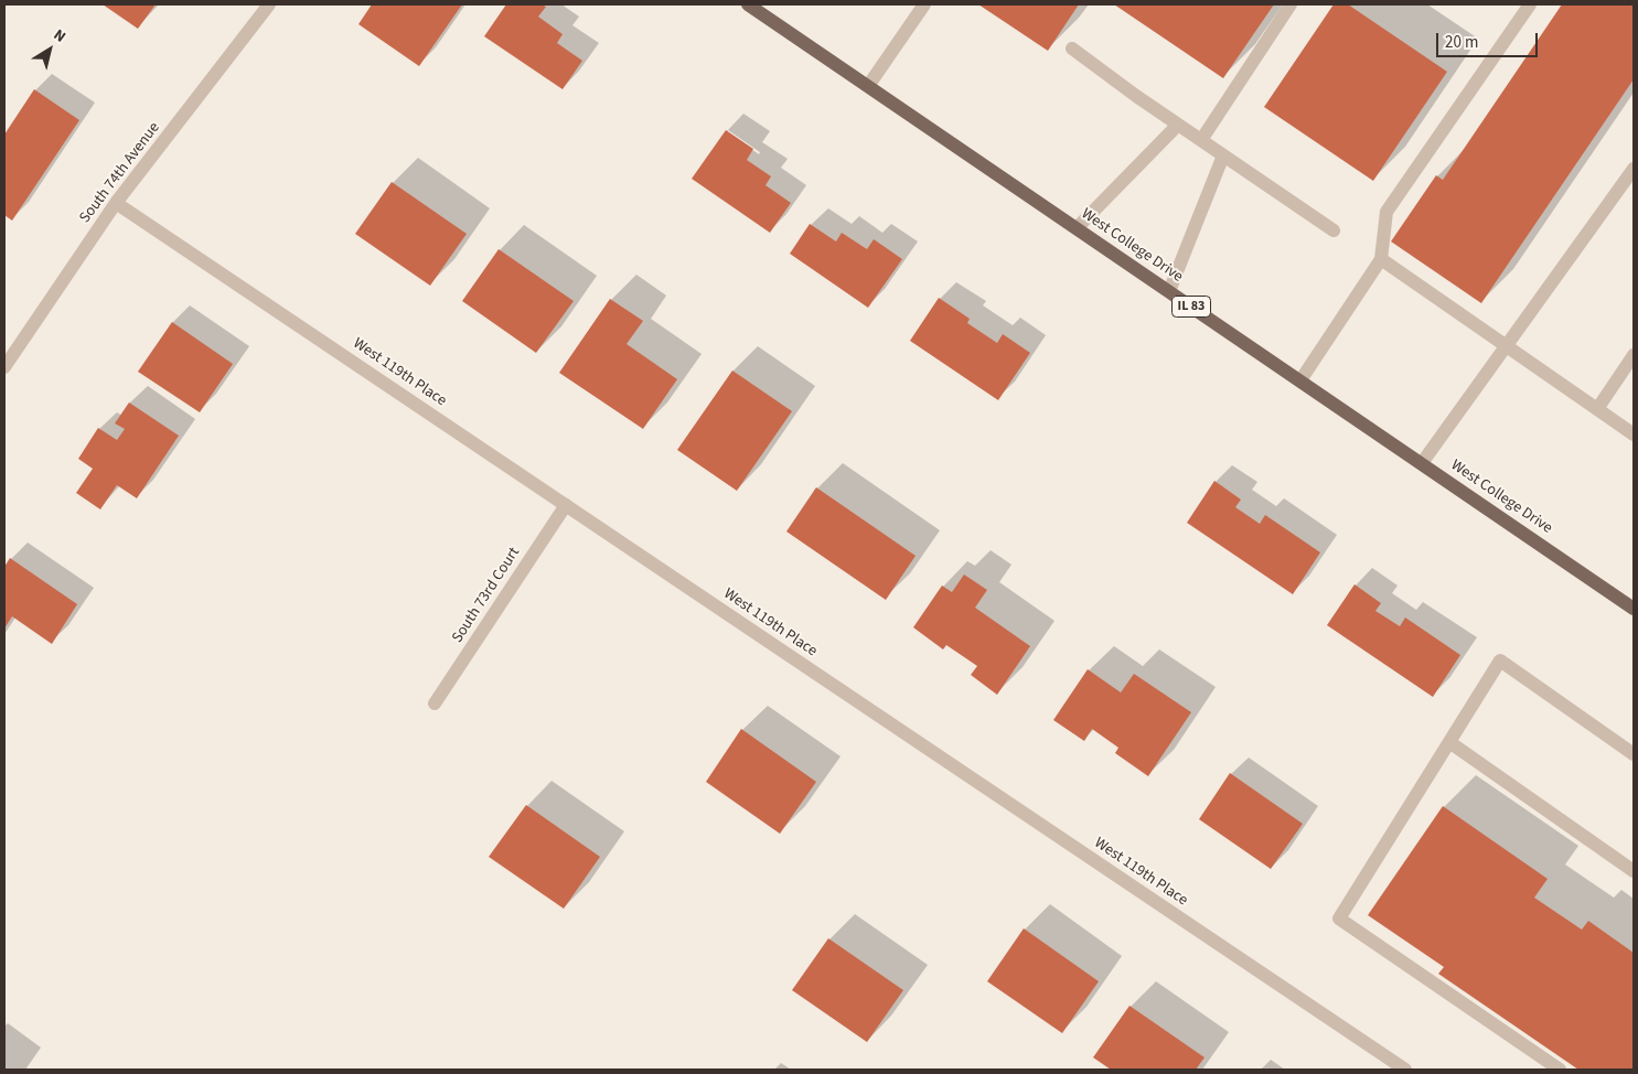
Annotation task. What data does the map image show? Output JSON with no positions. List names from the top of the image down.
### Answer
{
  "streets": {
    "main road": ["West College Drive", "IL 83"],
    "street": ["South 74th Avenue", "West 119th Place", "South 73rd Court"]
  },
  "crossings": [
    ["South 74th Avenue", "West 119th Place"],
    ["West 119th Place", "South 73rd Court"]
  ],
  "scale_bar": "20 m",
  "north": "top right"
}
